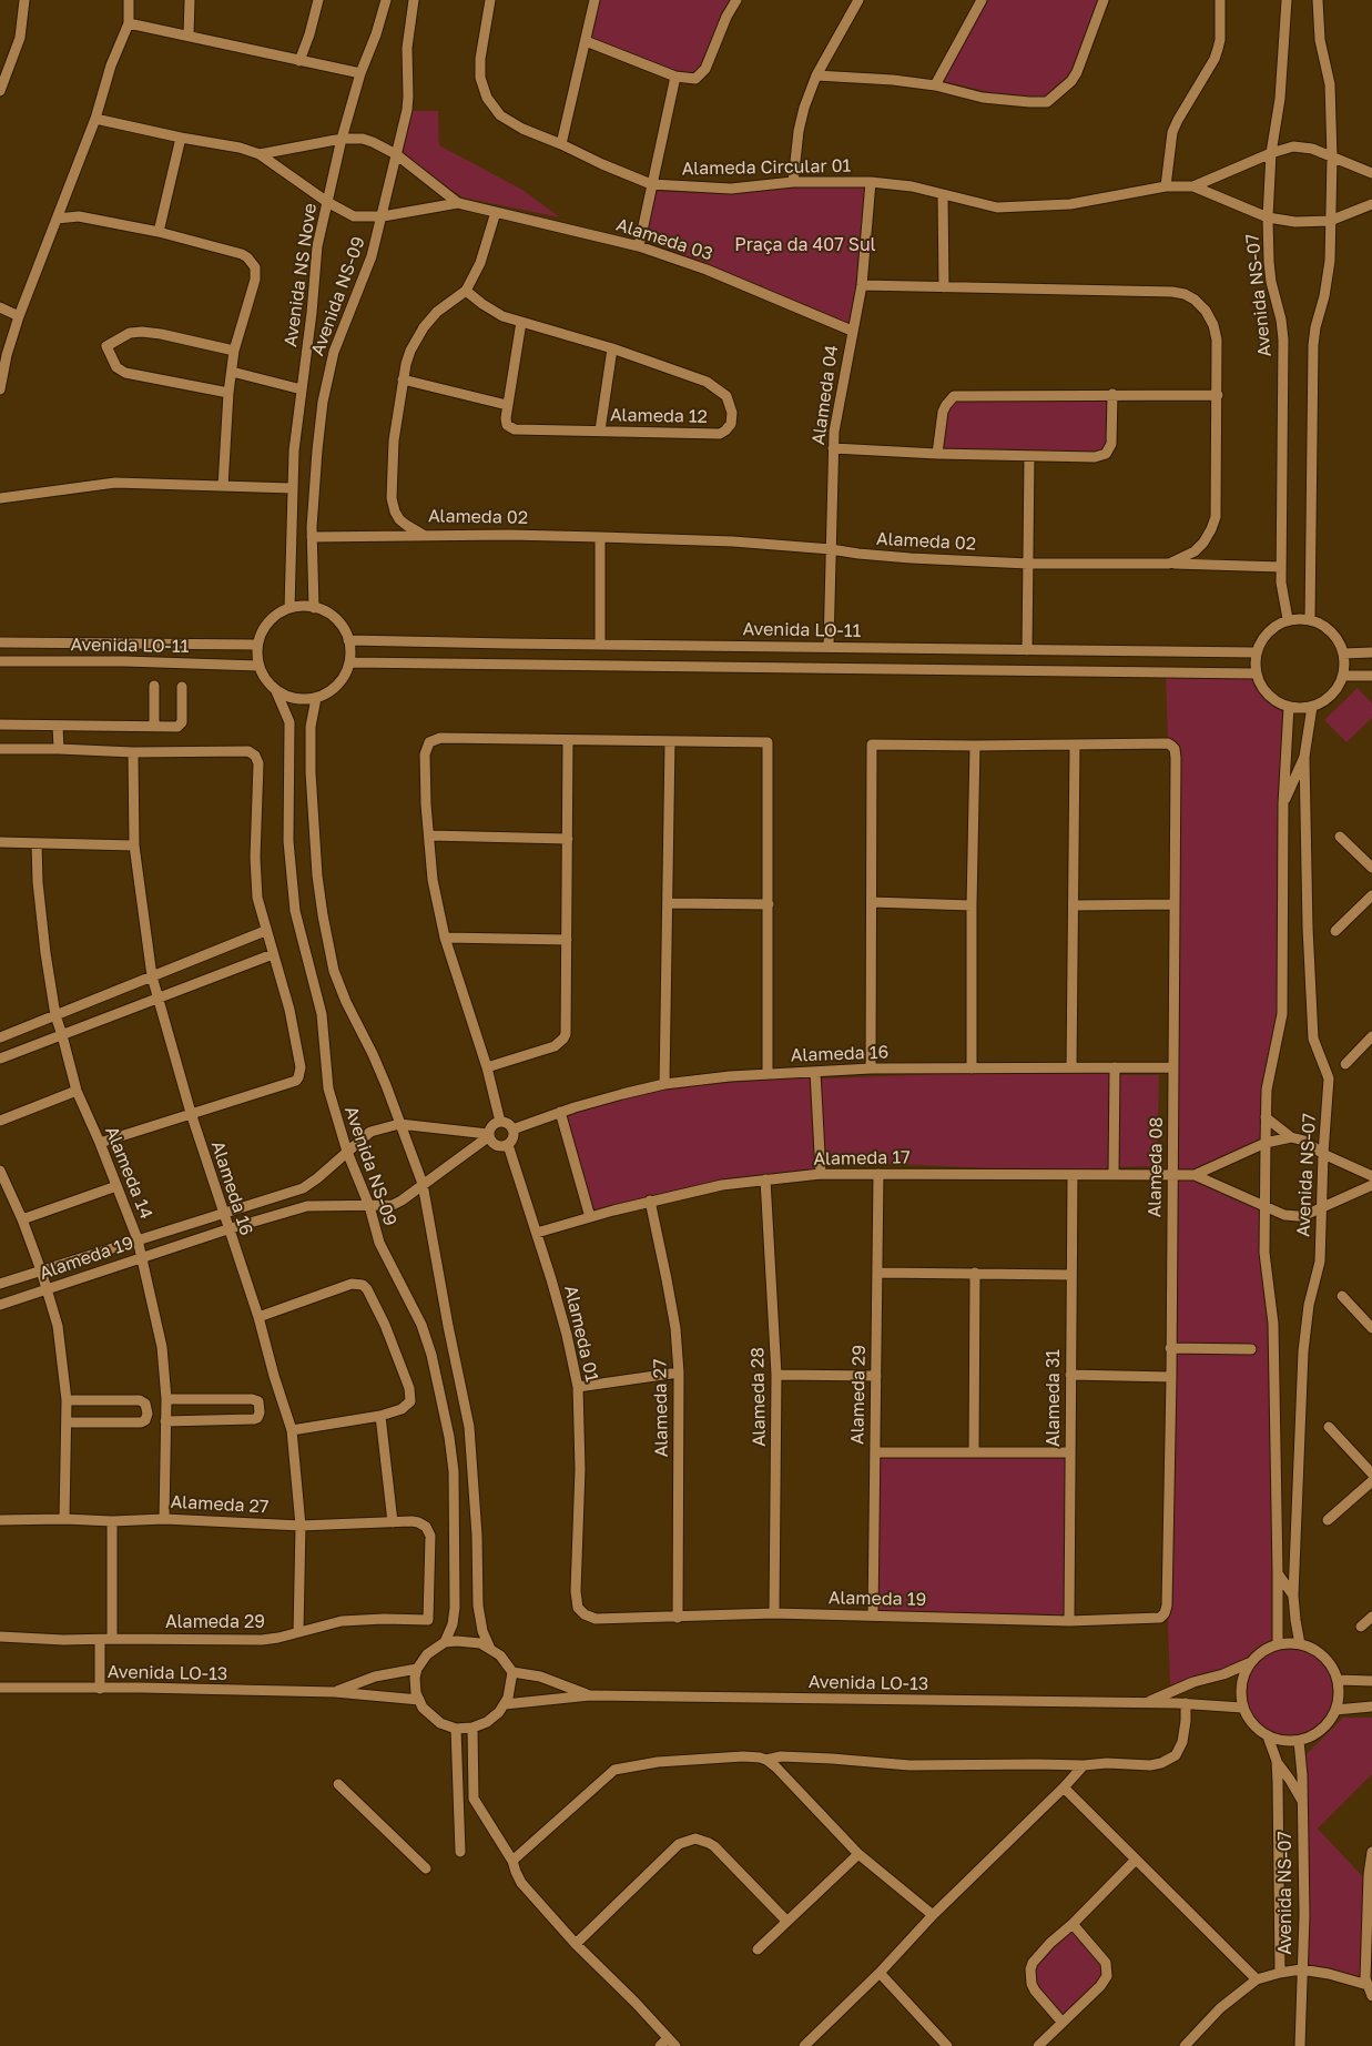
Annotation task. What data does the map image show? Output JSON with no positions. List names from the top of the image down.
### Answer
{
  "streets": {
    "street": [
      "Alameda Circular 01",
      "Alameda 03",
      "Avenida NS Nove",
      "Avenida NS-07",
      "Avenida NS-09",
      "Alameda 04",
      "Alameda 12",
      "Alameda 02",
      "Avenida LO-11",
      "Alameda 16",
      "Alameda 17",
      "Alameda 08",
      "Alameda 14",
      "Alameda 19",
      "Alameda 01",
      "Alameda 29",
      "Alameda 28",
      "Alameda 31",
      "Alameda 27",
      "Avenida LO-13"
    ]
  },
  "crossings": [
    ["Alameda Circular 01", "Avenida NS-07"],
    ["Alameda Circular 01", "Alameda 04"],
    ["Alameda 03", "Alameda 04"],
    ["Alameda 03", "Alameda 02"],
    ["Avenida NS Nove", "Avenida NS-09"],
    ["Avenida NS Nove", "Avenida LO-11"],
    ["Avenida NS-07", "Avenida LO-11"],
    ["Avenida NS-07", "Avenida LO-13"],
    ["Avenida NS-09", "Avenida LO-11"],
    ["Avenida NS-09", "Alameda 19"],
    ["Avenida NS-09", "Avenida LO-13"],
    ["Alameda 04", "Alameda 02"],
    ["Alameda 04", "Avenida LO-11"],
    ["Alameda 12", "Alameda 02"],
    ["Alameda 16", "Alameda 08"],
    ["Alameda 16", "Alameda 19"],
    ["Alameda 16", "Alameda 01"],
    ["Alameda 16", "Alameda 29"],
    ["Alameda 16", "Alameda 27"],
    ["Alameda 17", "Alameda 08"],
    ["Alameda 17", "Alameda 01"],
    ["Alameda 17", "Alameda 29"],
    ["Alameda 17", "Alameda 28"],
    ["Alameda 17", "Alameda 31"],
    ["Alameda 17", "Alameda 27"],
    ["Alameda 08", "Alameda 19"],
    ["Alameda 14", "Alameda 19"],
    ["Alameda 14", "Alameda 27"],
    ["Alameda 19", "Alameda 01"],
    ["Alameda 19", "Alameda 29"],
    ["Alameda 19", "Alameda 28"],
    ["Alameda 19", "Alameda 31"],
    ["Alameda 19", "Alameda 27"],
    ["Alameda 29", "Alameda 27"]
  ],
  "parks": ["Praça da 407 Sul"]
}
